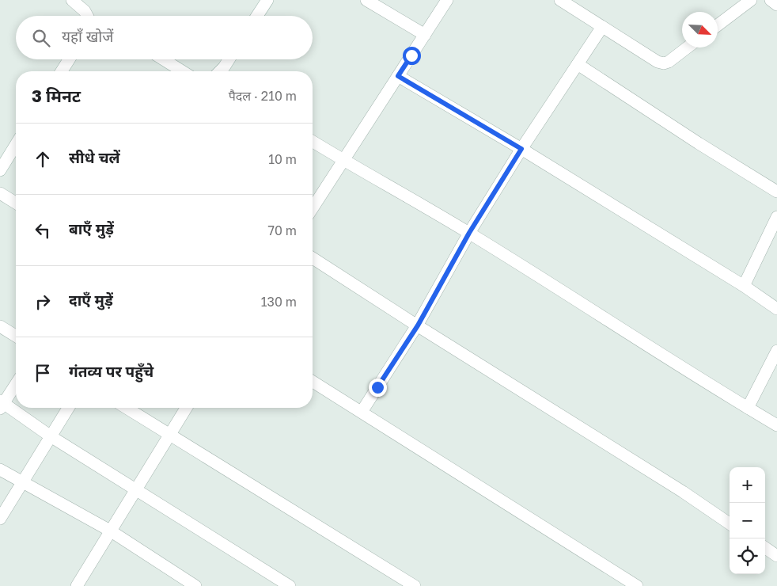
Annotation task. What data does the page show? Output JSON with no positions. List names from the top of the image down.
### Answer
{
  "north": "bottom right",
  "page": {
    "search": "यहाँ खोजें",
    "heading": ["3 मिनट", "पैदल · 210 m"],
    "list": [
      ["सीधे चलें", "10 m"],
      ["बाएँ मुड़ें", "70 m"],
      ["दाएँ मुड़ें", "130 m"],
      "गंतव्य पर पहुँचे"
    ],
    "map_buttons": ["+", "−"]
  }
}
